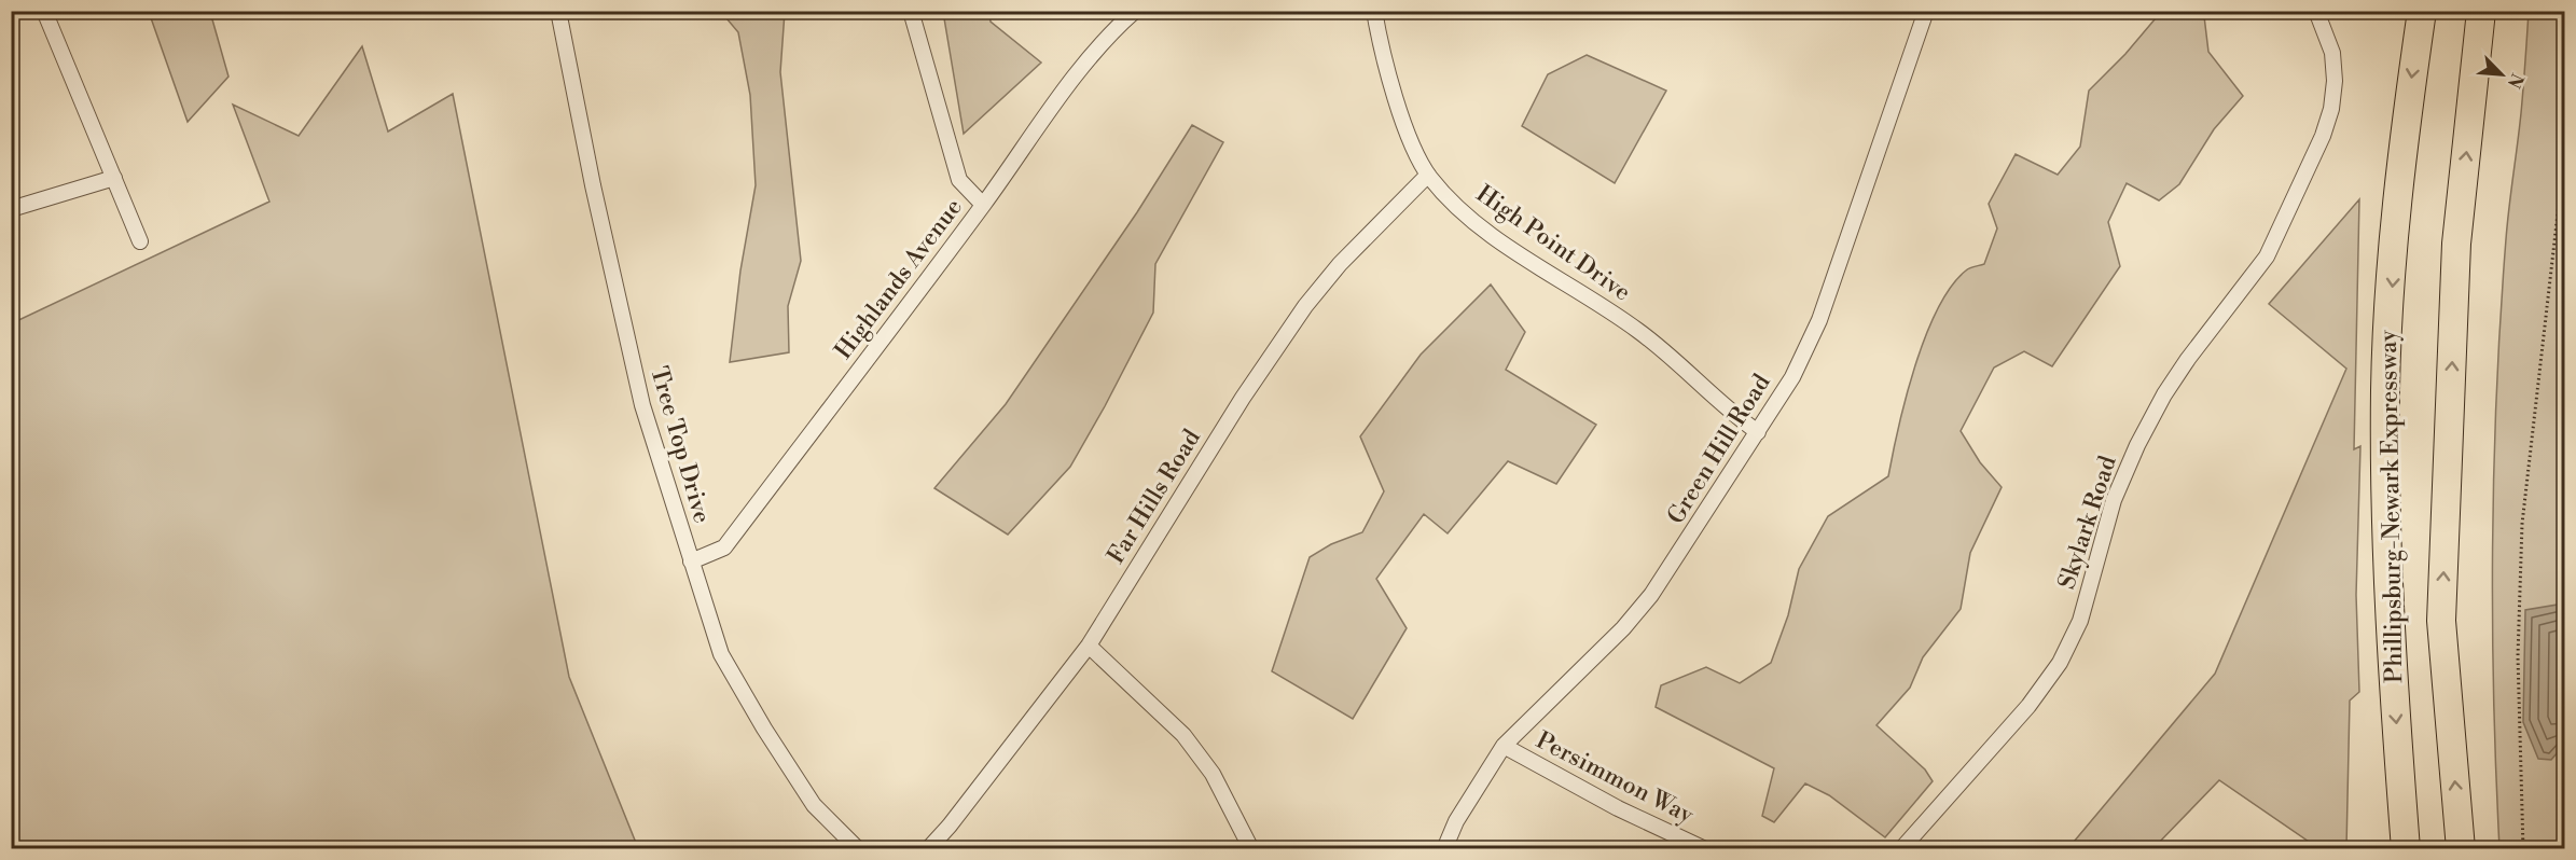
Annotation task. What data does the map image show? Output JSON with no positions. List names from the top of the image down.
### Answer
{
  "streets": {
    "highway": ["Phillipsburg-Newark Expressway"],
    "street": [
      "High Point Drive",
      "Highlands Avenue",
      "Tree Top Drive",
      "Green Hill Road",
      "Far Hills Road",
      "Skylark Road",
      "Persimmon Way"
    ]
  },
  "crossings": [
    ["High Point Drive", "Green Hill Road"],
    ["High Point Drive", "Far Hills Road"],
    ["Highlands Avenue", "Tree Top Drive"],
    ["Green Hill Road", "Persimmon Way"]
  ],
  "north": "bottom right"
}
